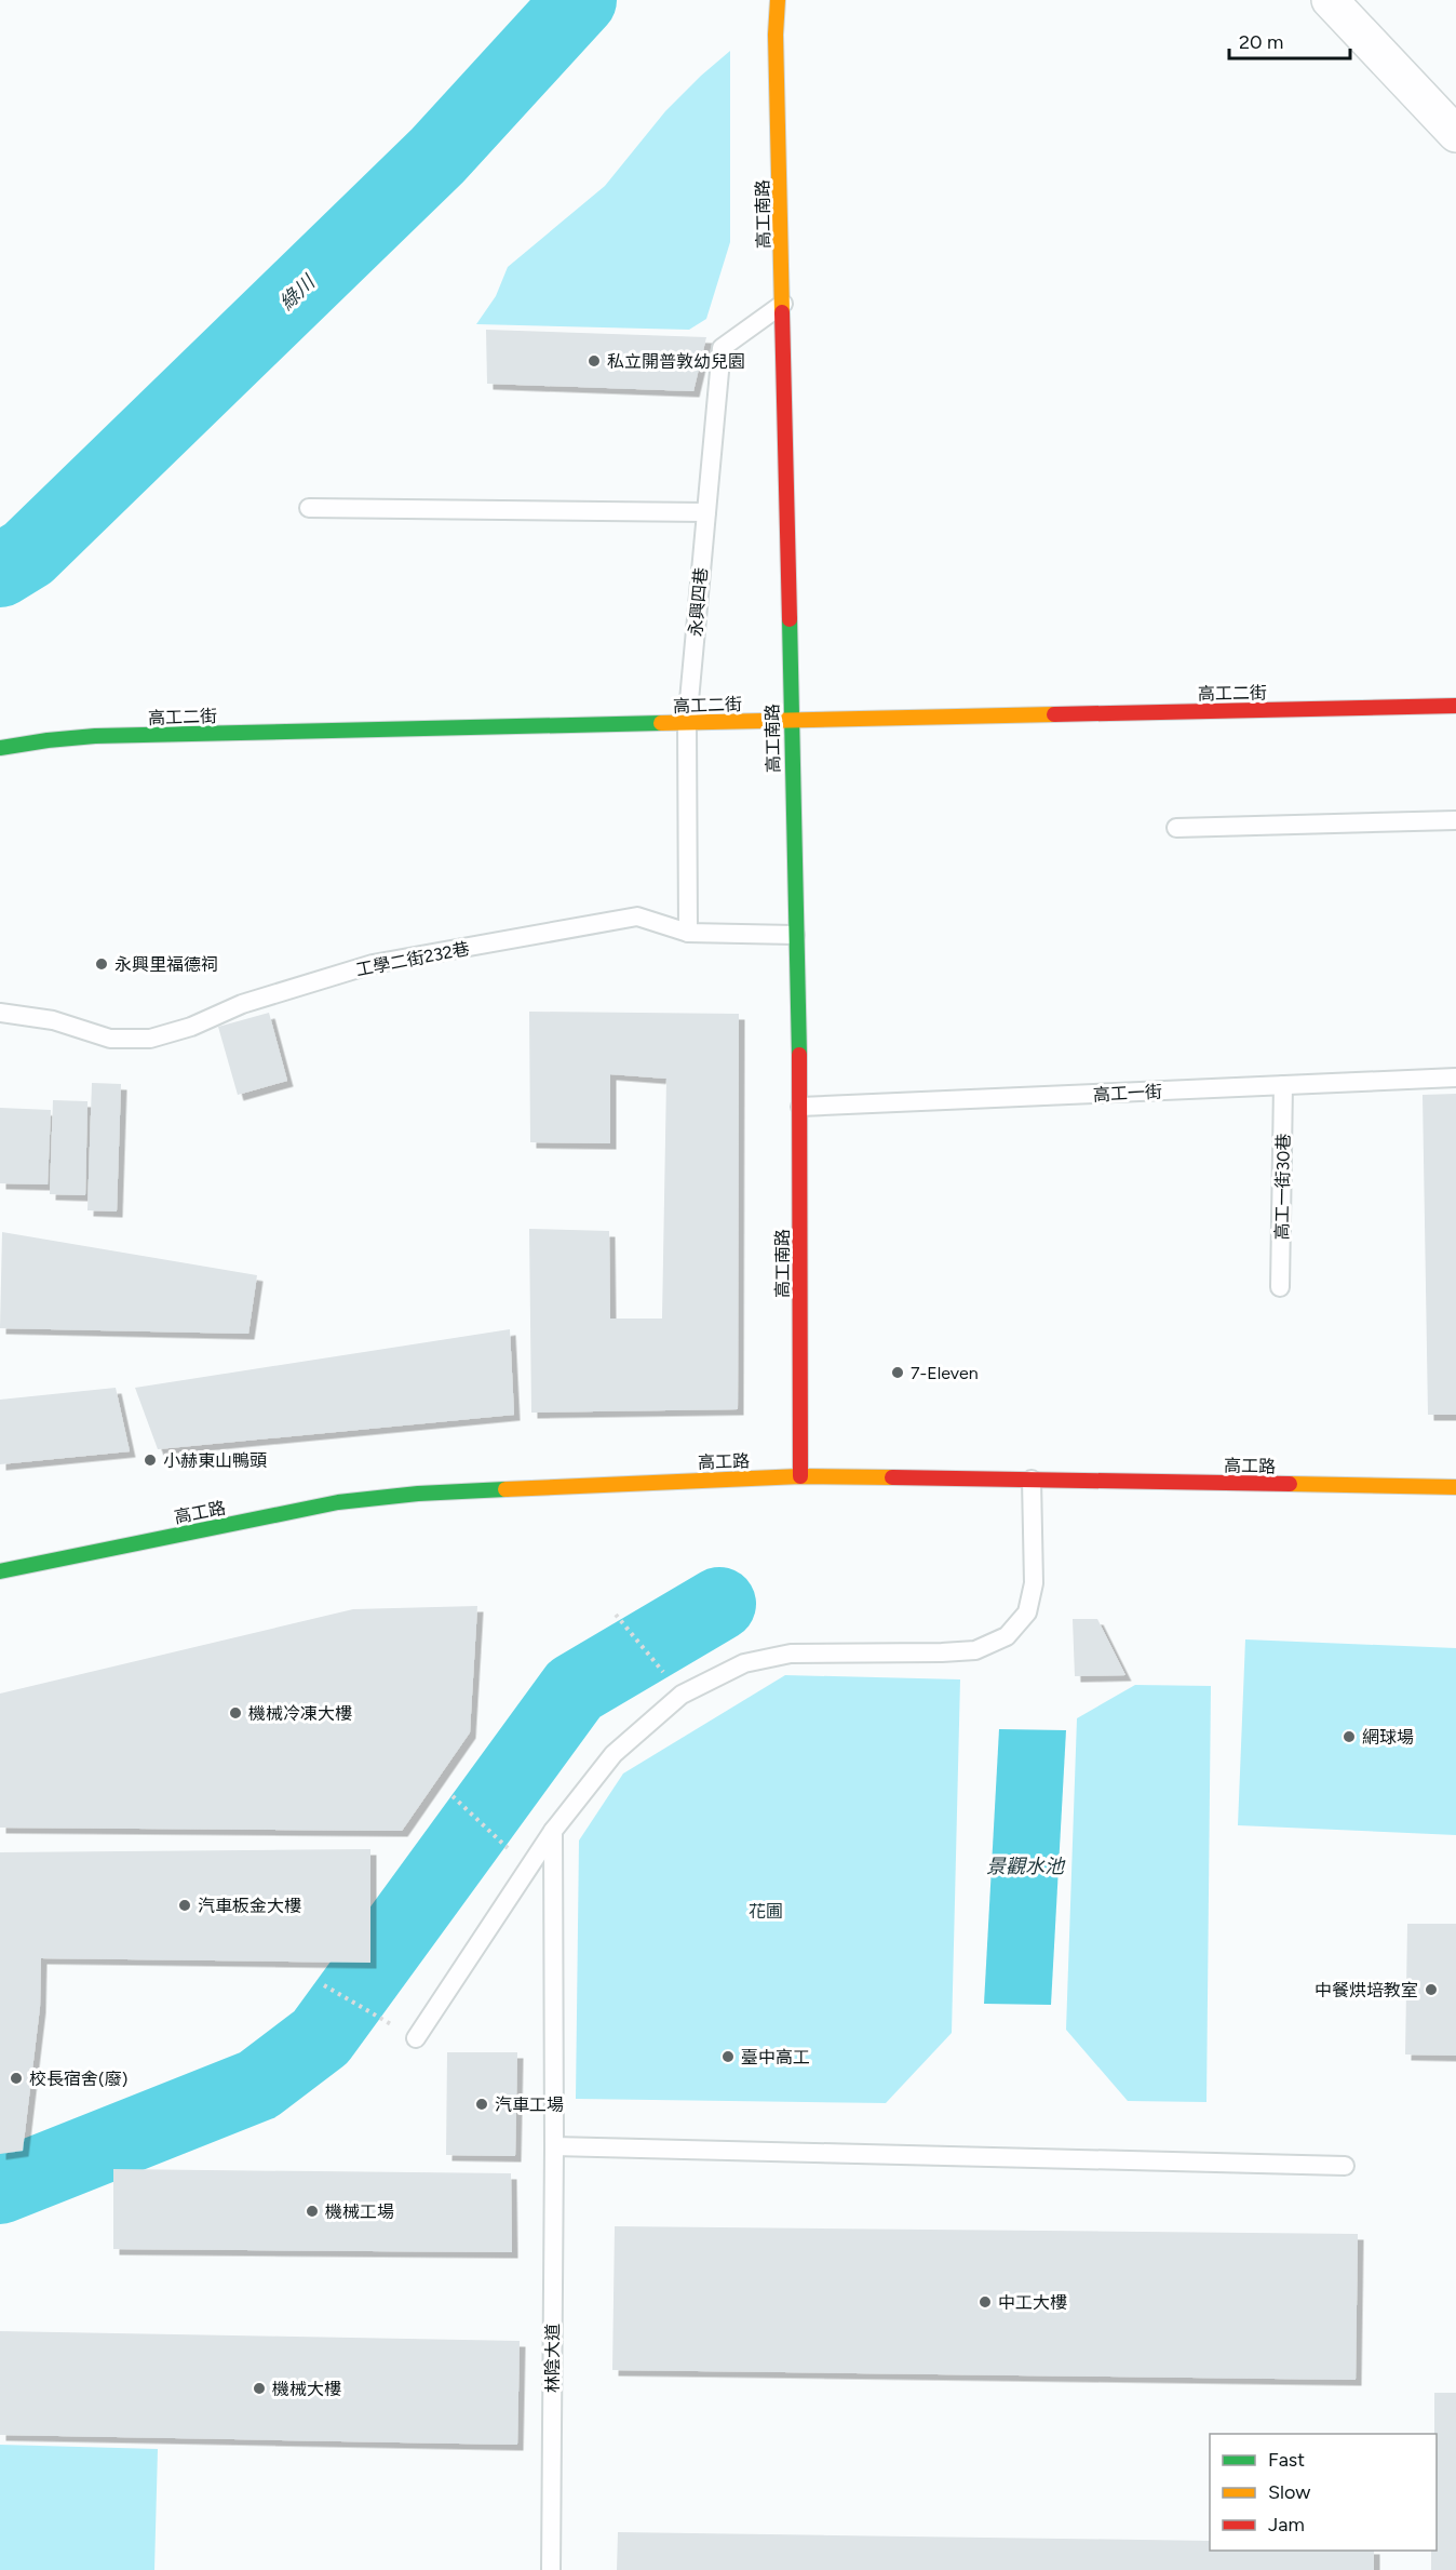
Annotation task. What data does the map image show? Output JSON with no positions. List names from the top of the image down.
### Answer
{
  "streets": {
    "street": ["高工南路", "高工二街", "高工路"],
    "lane": [
      "永興四巷",
      "工學二街232巷",
      "高工一街",
      "高工一街30巷",
      "林陰大道"
    ]
  },
  "crossings": [
    ["高工南路", "永興四巷"],
    ["高工南路", "高工二街"],
    ["高工南路", "工學二街232巷"],
    ["高工南路", "高工一街"],
    ["高工南路", "高工路"],
    ["永興四巷", "高工二街"],
    ["永興四巷", "工學二街232巷"],
    ["高工一街", "高工一街30巷"]
  ],
  "water": ["綠川", "景觀水池"],
  "parks": ["花圃"],
  "places": [
    "私立開普敦幼兒園",
    "永興里福德祠",
    "7-Eleven",
    "小赫東山鴨頭",
    "機械冷凍大樓",
    "網球場",
    "汽車板金大樓",
    "中餐烘培教室",
    "臺中高工",
    "校長宿舍(廢)",
    "汽車工場",
    "機械工場",
    "中工大樓",
    "機械大樓"
  ],
  "legend": ["Fast", "Slow", "Jam"],
  "scale_bar": "20 m"
}
